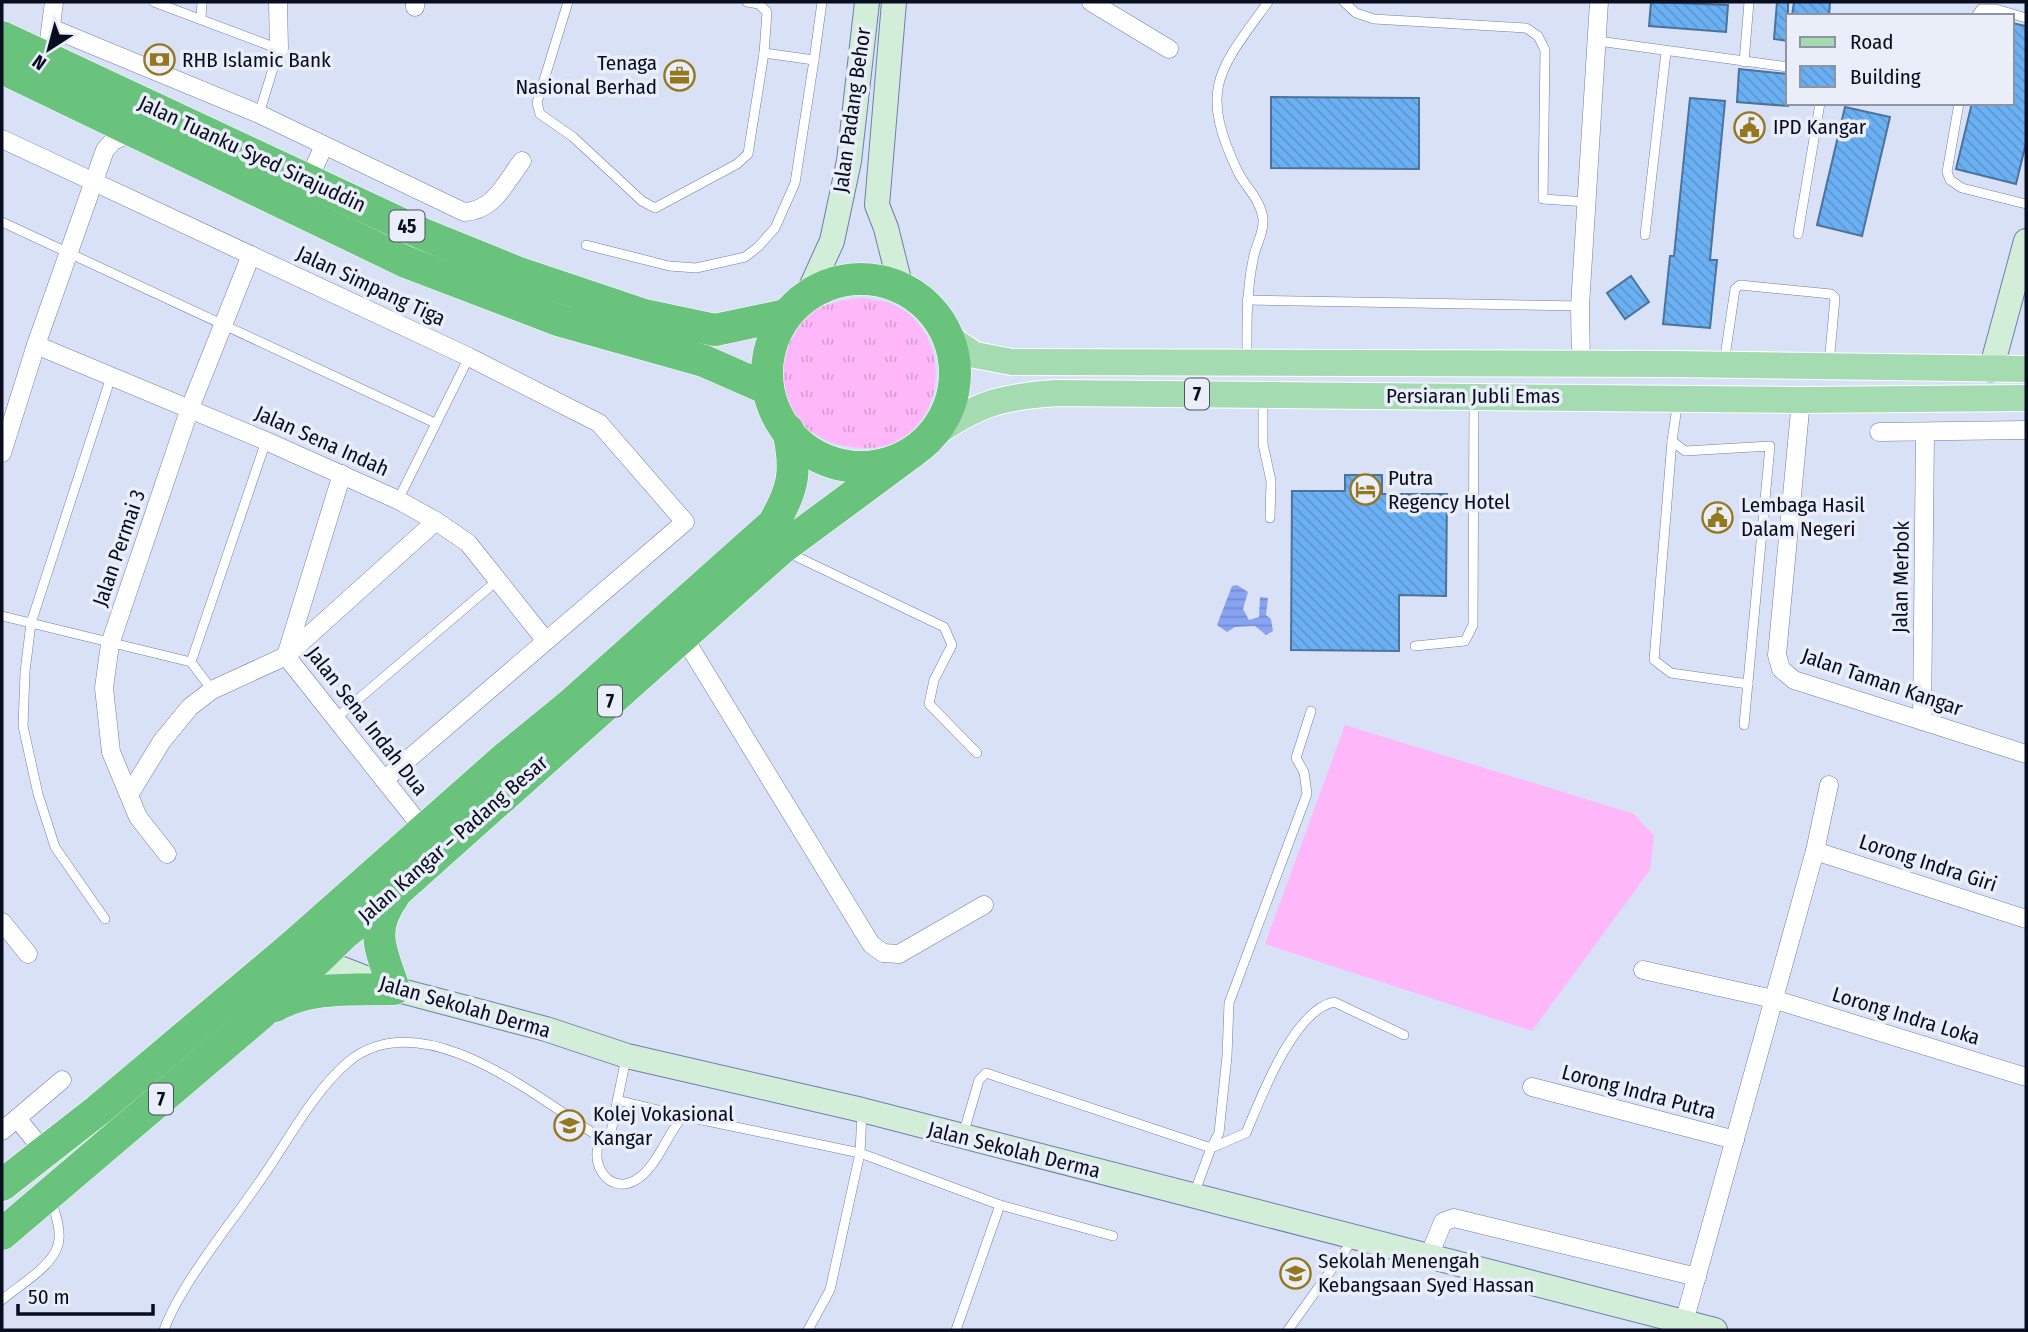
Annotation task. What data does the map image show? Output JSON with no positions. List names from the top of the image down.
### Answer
{
  "streets": {
    "highway": [
      "Jalan Tuanku Syed Sirajuddin",
      "45",
      "7",
      "Jalan Kangar – Padang Besar"
    ],
    "main road": ["Persiaran Jubli Emas"],
    "street": [
      "Jalan Padang Behor",
      "Jalan Simpang Tiga",
      "Jalan Sena Indah",
      "Jalan Permai 3",
      "Jalan Merbok",
      "Jalan Taman Kangar",
      "Jalan Sena Indah Dua",
      "Lorong Indra Giri",
      "Jalan Sekolah Derma",
      "Lorong Indra Loka",
      "Lorong Indra Putra"
    ]
  },
  "crossings": [
    ["Jalan Padang Behor", "Jalan Tuanku Syed Sirajuddin"],
    ["Jalan Padang Behor", "7"],
    ["Jalan Padang Behor", "Persiaran Jubli Emas"],
    ["Jalan Padang Behor", "Jalan Kangar – Padang Besar"],
    ["Jalan Tuanku Syed Sirajuddin", "7"],
    ["Jalan Tuanku Syed Sirajuddin", "Persiaran Jubli Emas"],
    ["Jalan Tuanku Syed Sirajuddin", "Jalan Kangar – Padang Besar"],
    ["Jalan Simpang Tiga", "Jalan Sena Indah"],
    ["Jalan Simpang Tiga", "Jalan Permai 3"],
    ["7", "Persiaran Jubli Emas"],
    ["7", "Jalan Kangar – Padang Besar"],
    ["Persiaran Jubli Emas", "Jalan Taman Kangar"],
    ["Persiaran Jubli Emas", "Jalan Kangar – Padang Besar"],
    ["Jalan Sena Indah", "Jalan Permai 3"],
    ["Jalan Sena Indah", "Jalan Sena Indah Dua"],
    ["Jalan Merbok", "Jalan Taman Kangar"],
    ["Jalan Sena Indah Dua", "Jalan Kangar – Padang Besar"],
    ["Jalan Kangar – Padang Besar", "Jalan Sekolah Derma"]
  ],
  "places": {
    "bank": ["RHB Islamic Bank"],
    "office": ["Tenaga Nasional Berhad"],
    "public building": ["IPD Kangar", "Lembaga Hasil Dalam Negeri"],
    "hotel": ["Putra Regency Hotel"],
    "school or university": ["Kolej Vokasional Kangar", "Sekolah Menengah Kebangsaan Syed Hassan"]
  },
  "legend": ["Road", "Building"],
  "scale_bar": "50 m",
  "north": "bottom left"
}
